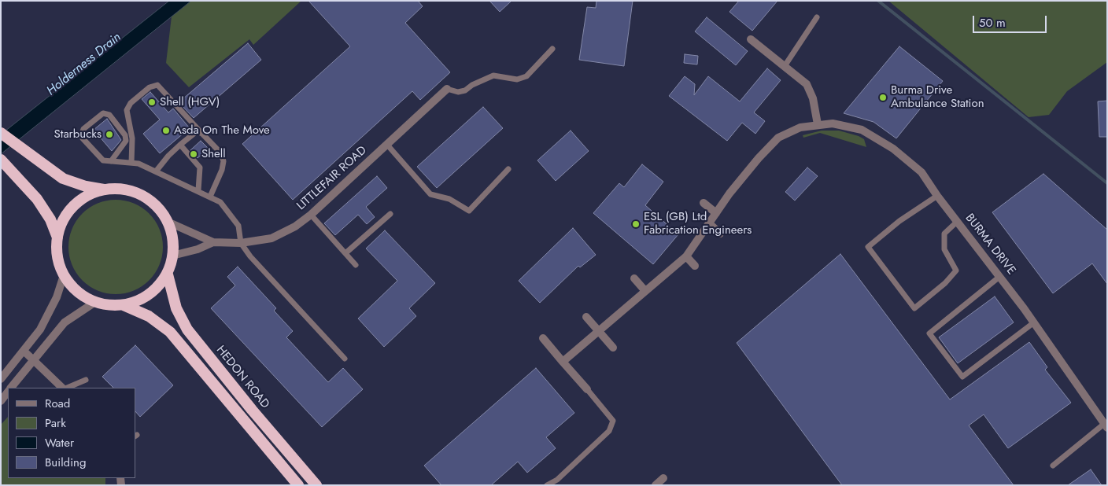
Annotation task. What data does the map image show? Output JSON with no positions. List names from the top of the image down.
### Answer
{
  "streets": {
    "highway": ["HEDON ROAD"],
    "street": ["LITTLEFAIR ROAD", "BURMA DRIVE"]
  },
  "crossings": [
    ["LITTLEFAIR ROAD", "HEDON ROAD"]
  ],
  "water": ["Holderness Drain"],
  "places": [
    "Burma Drive Ambulance Station",
    "Shell (HGV)",
    "Asda On The Move",
    "Starbucks",
    "Shell",
    "ESL (GB) Ltd Fabrication Engineers"
  ],
  "legend": [
    "Road",
    "Park",
    "Water",
    "Building"
  ],
  "scale_bar": "50 m"
}
